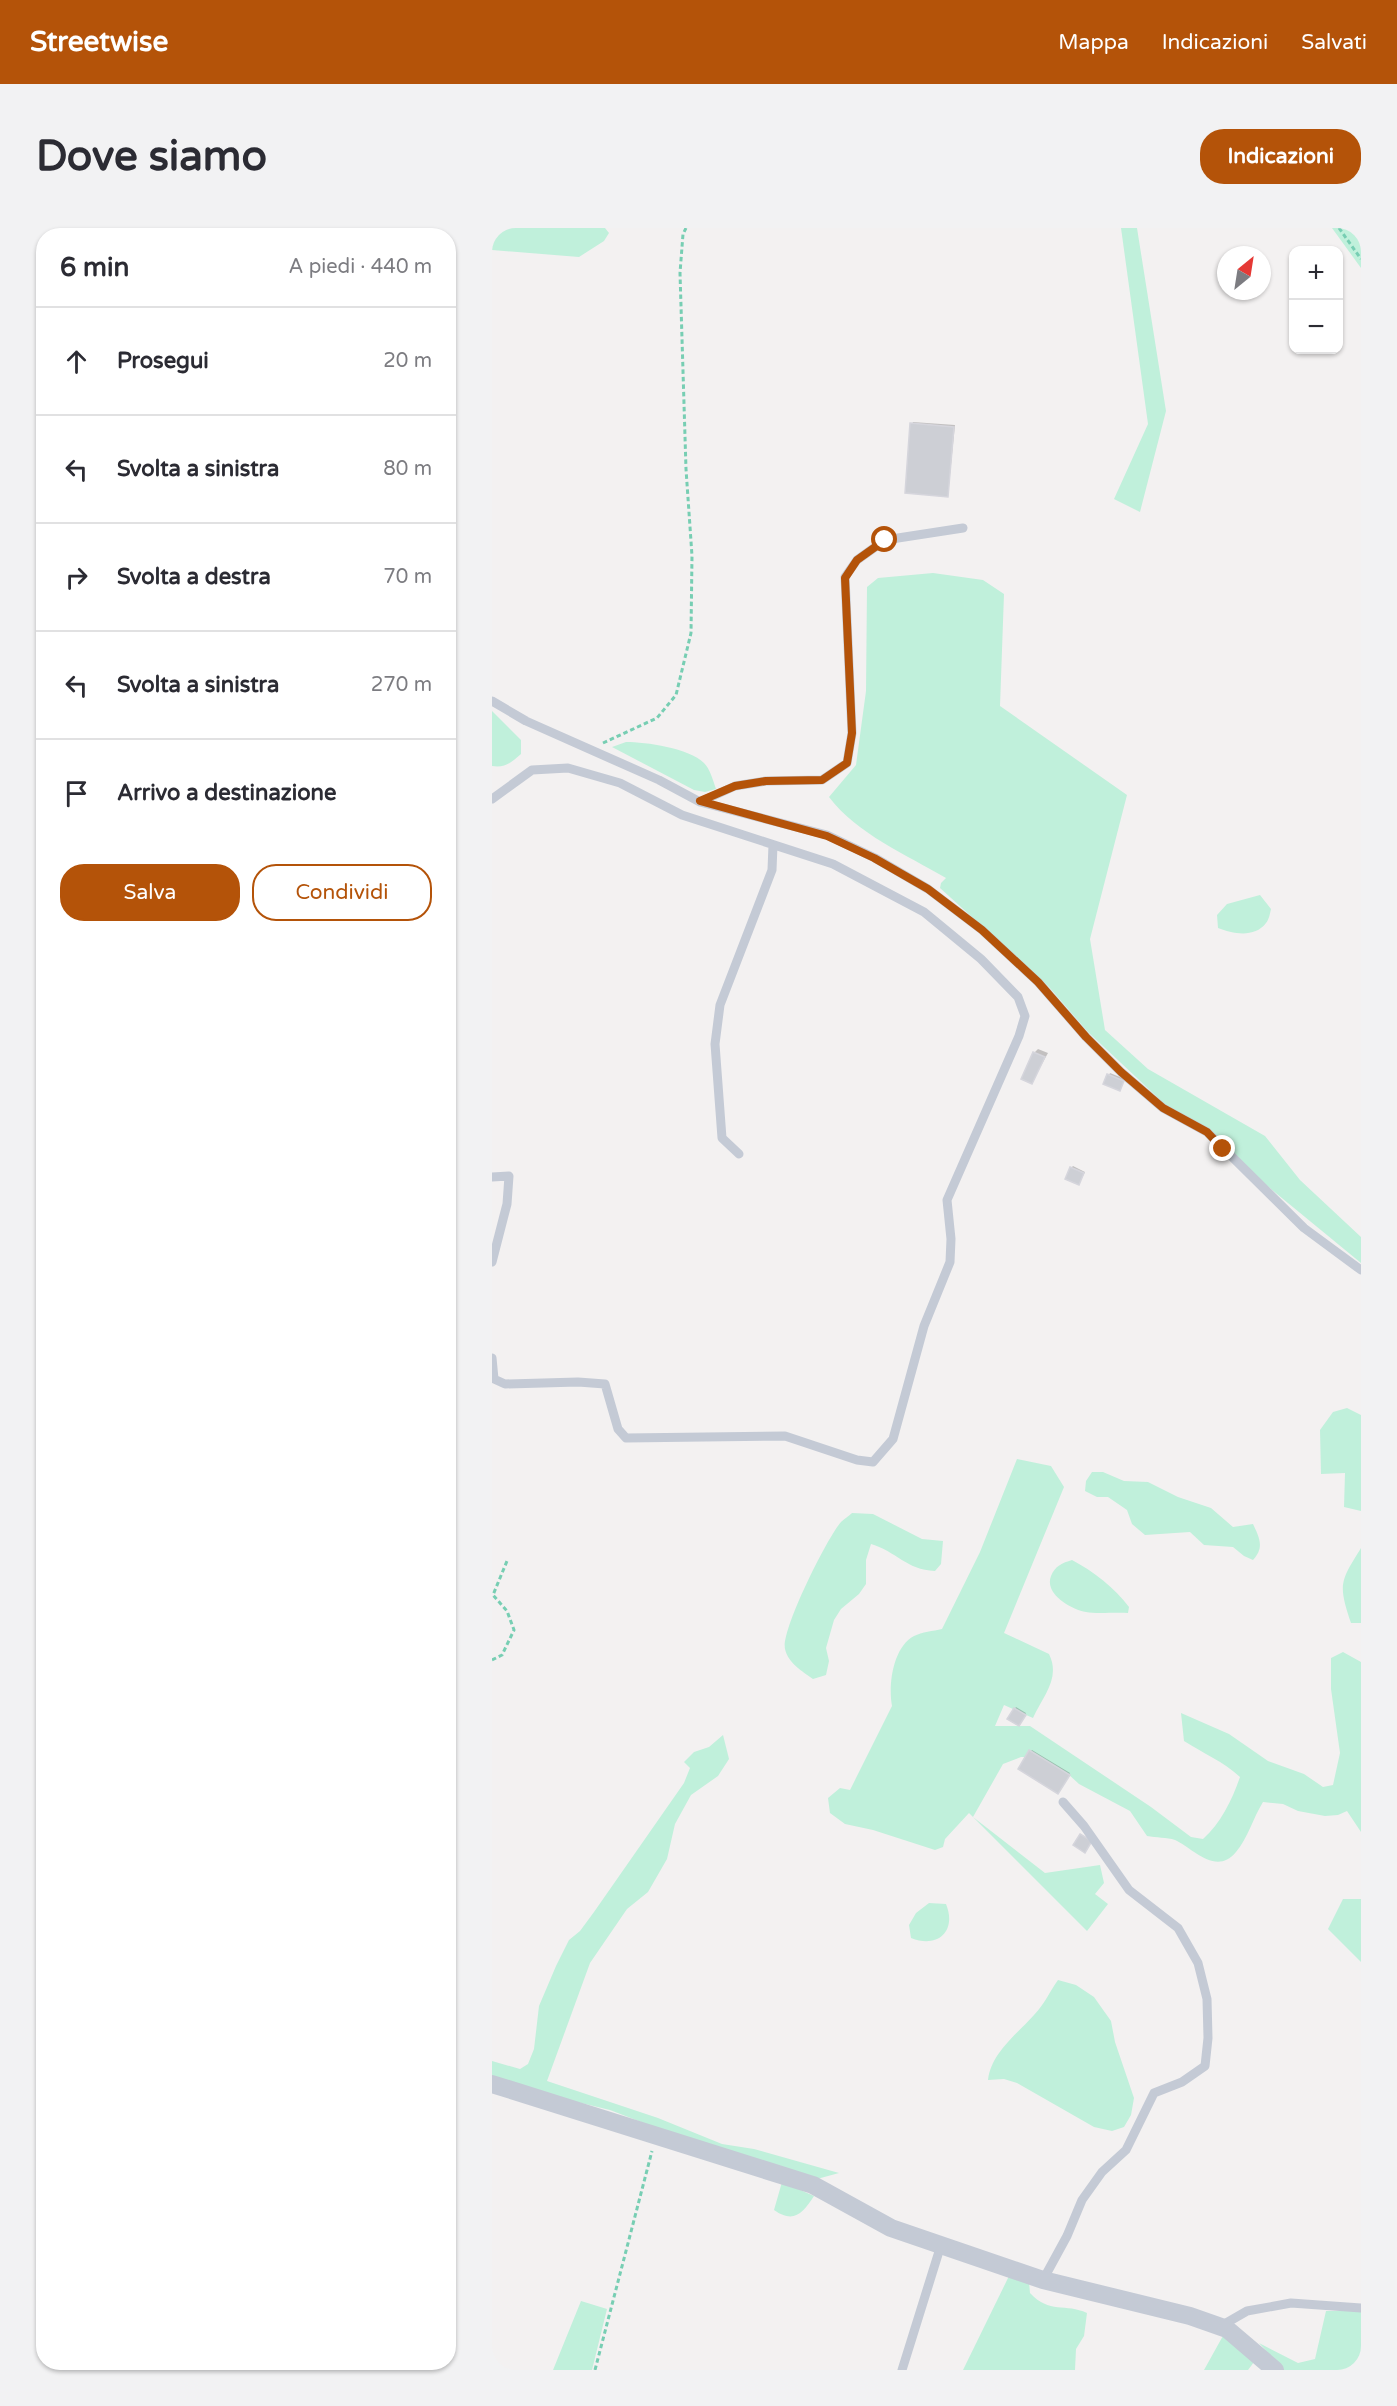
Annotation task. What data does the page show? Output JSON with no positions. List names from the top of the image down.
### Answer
{
  "north": "top right",
  "page": {
    "header": "Streetwise",
    "nav": ["Mappa", "Indicazioni", "Salvati"],
    "buttons": [
      "Indicazioni",
      ["Salva", "Condividi"]
    ],
    "title": "Dove siamo",
    "heading": ["6 min", "A piedi · 440 m"],
    "map_buttons": ["+", "−"],
    "list": [
      ["Prosegui", "20 m"],
      ["Svolta a sinistra", "80 m"],
      ["Svolta a destra", "70 m"],
      ["Svolta a sinistra", "270 m"],
      "Arrivo a destinazione"
    ]
  }
}
